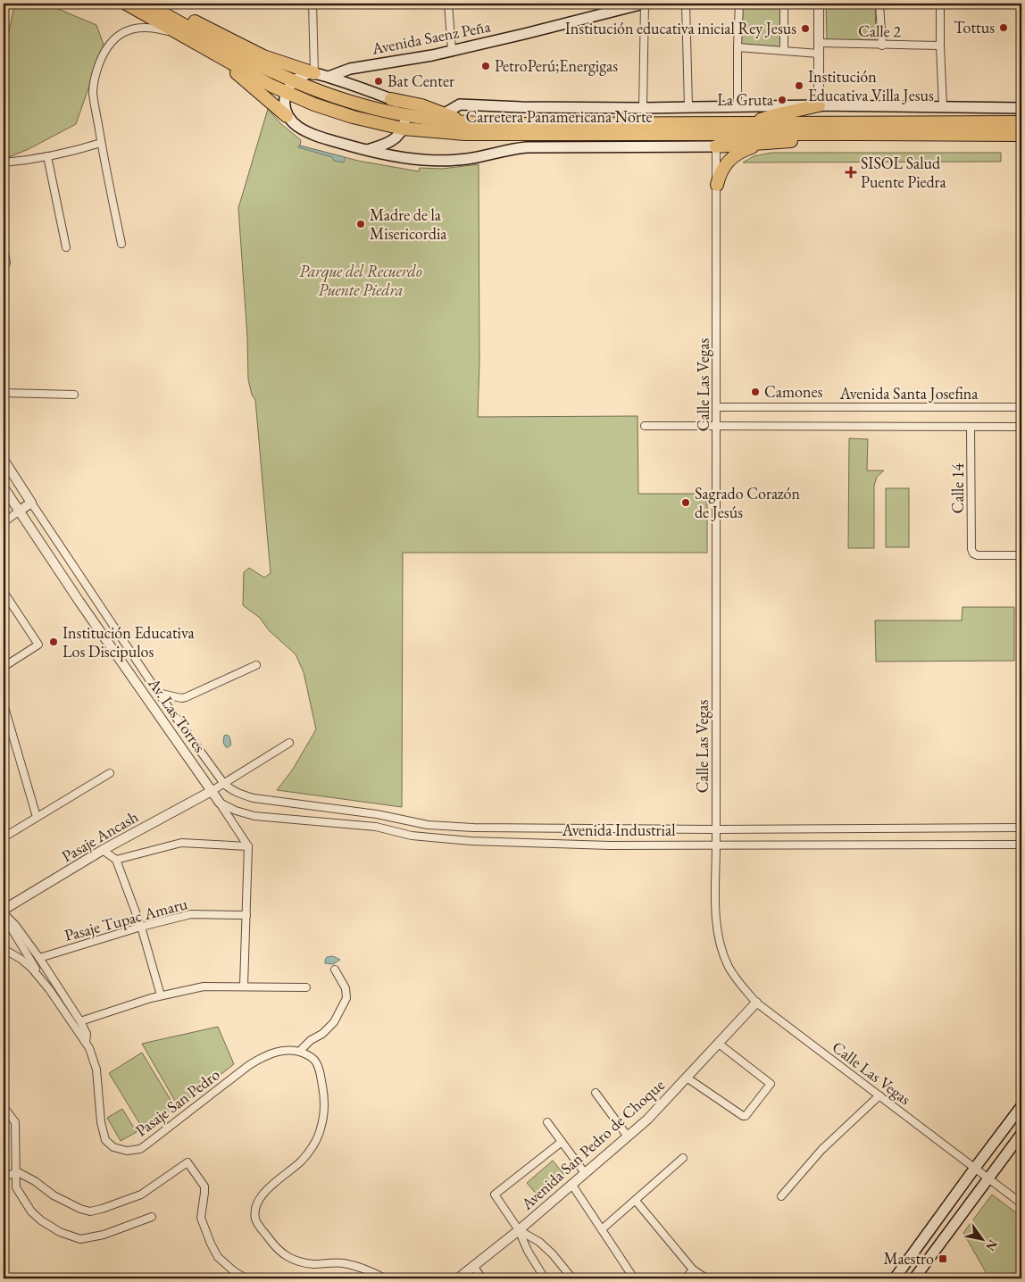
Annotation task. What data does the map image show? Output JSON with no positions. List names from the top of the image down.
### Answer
{
  "streets": {
    "highway": ["Carretera Panamericana Norte"],
    "main road": ["Avenida Saenz Peña"],
    "street": [
      "Calle 2",
      "Calle Las Vegas",
      "Avenida Santa Josefina",
      "Calle 14",
      "Av. Las Torres",
      "Avenida Industrial",
      "Pasaje Ancash",
      "Pasaje Tupac Amaru",
      "Pasaje San Pedro",
      "Avenida San Pedro de Choque"
    ]
  },
  "crossings": [
    ["Calle Las Vegas", "Avenida Santa Josefina"],
    ["Calle Las Vegas", "Avenida Industrial"],
    ["Calle Las Vegas", "Avenida San Pedro de Choque"],
    ["Avenida Santa Josefina", "Calle 14"],
    ["Av. Las Torres", "Avenida Industrial"],
    ["Av. Las Torres", "Pasaje Ancash"]
  ],
  "parks": ["Parque del Recuerdo Puente Piedra"],
  "places": {
    "other": [
      "Tottus",
      "Institución educativa inicial Rey Jesus",
      "PetroPerú;Energigas",
      "Bat Center",
      "Institución Educativa Villa Jesus",
      "La Gruta",
      "Madre de la Misericordia",
      "Camones",
      "Sagrado Corazón de Jesús",
      "Institución Educativa Los Discipulos"
    ],
    "health": ["SISOL Salud Puente Piedra"],
    "transit": ["Maestro"]
  },
  "north": "bottom right"
}
